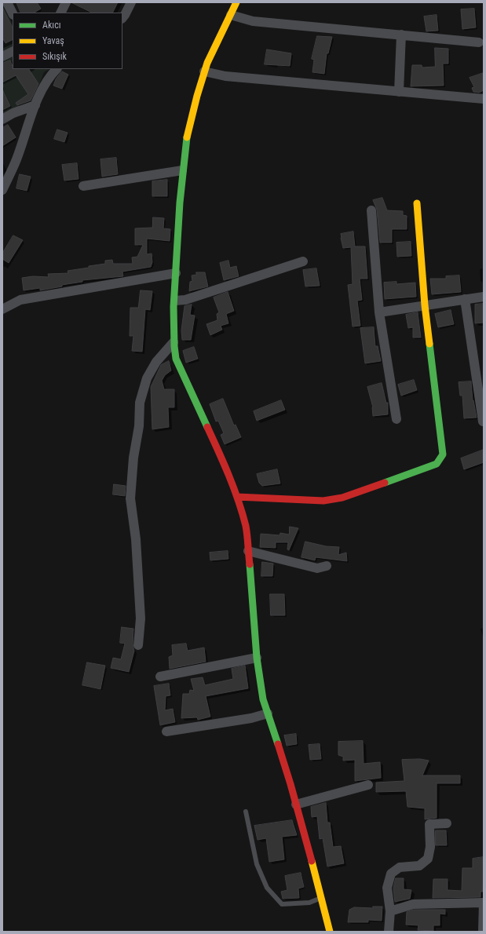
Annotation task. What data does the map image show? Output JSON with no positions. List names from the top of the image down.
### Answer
{
  "legend": ["Akıcı", "Yavaş", "Sıkışık"]
}
